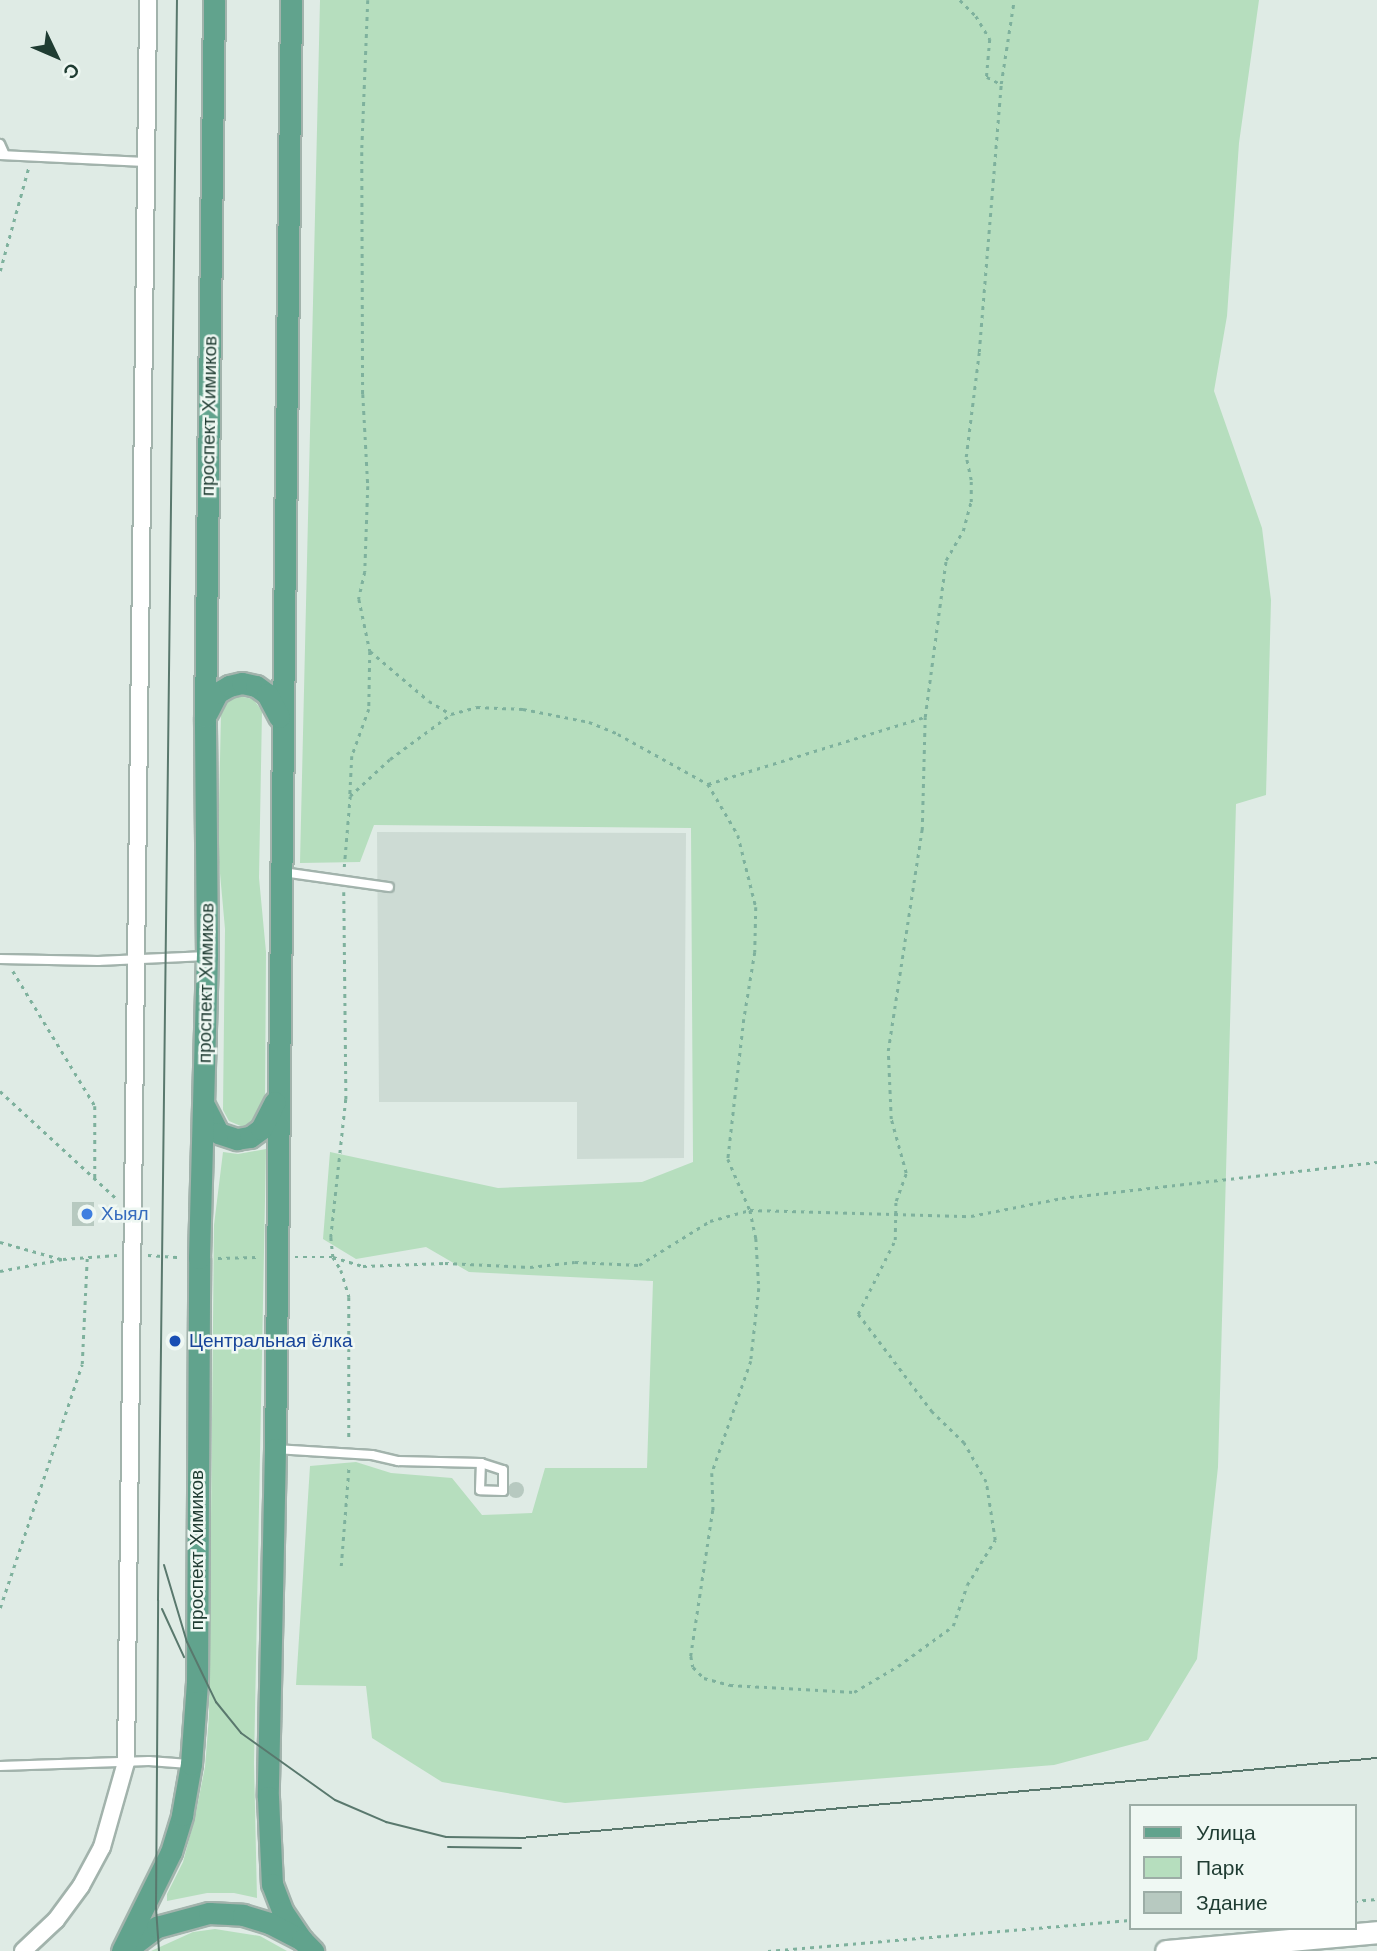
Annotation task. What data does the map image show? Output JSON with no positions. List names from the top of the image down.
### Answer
{
  "streets": {
    "main road": ["проспект Химиков"]
  },
  "places": ["Хыял", "Центральная ёлка"],
  "legend": ["Улица", "Парк", "Здание"],
  "north": "bottom right"
}
